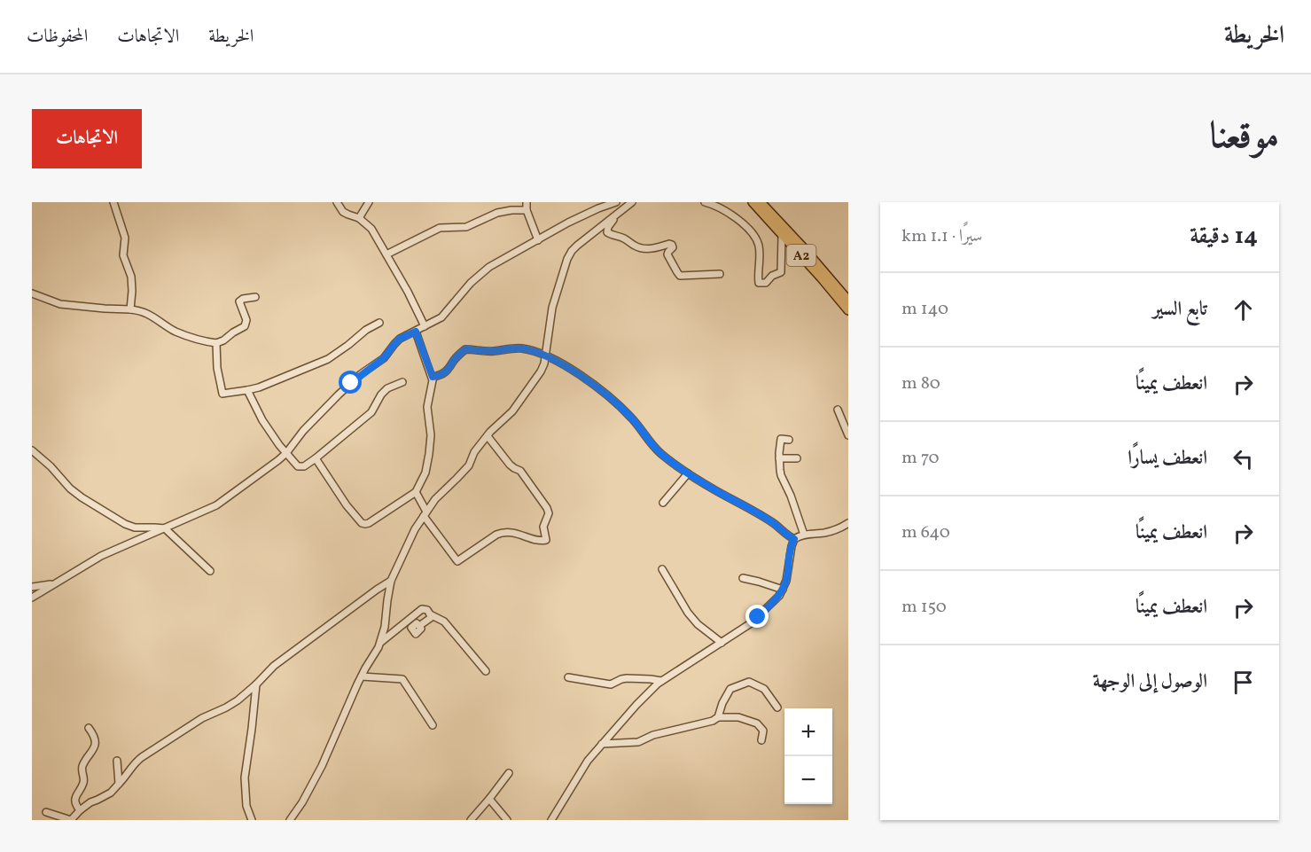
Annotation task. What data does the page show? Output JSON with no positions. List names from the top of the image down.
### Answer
{
  "streets": {
    "highway": ["A2"]
  },
  "page": {
    "header": "الخريطة",
    "nav": ["الخريطة", "الاتجاهات", "المحفوظات"],
    "title": "موقعنا",
    "buttons": "الاتجاهات",
    "heading": ["14 دقيقة", "سيرًا · 1.1 km"],
    "list": [
      ["تابع السير", "140 m"],
      ["انعطف يمينًا", "80 m"],
      ["انعطف يسارًا", "70 m"],
      ["انعطف يمينًا", "640 m"],
      ["انعطف يمينًا", "150 m"],
      "الوصول إلى الوجهة"
    ],
    "map_buttons": ["+", "−"]
  }
}
